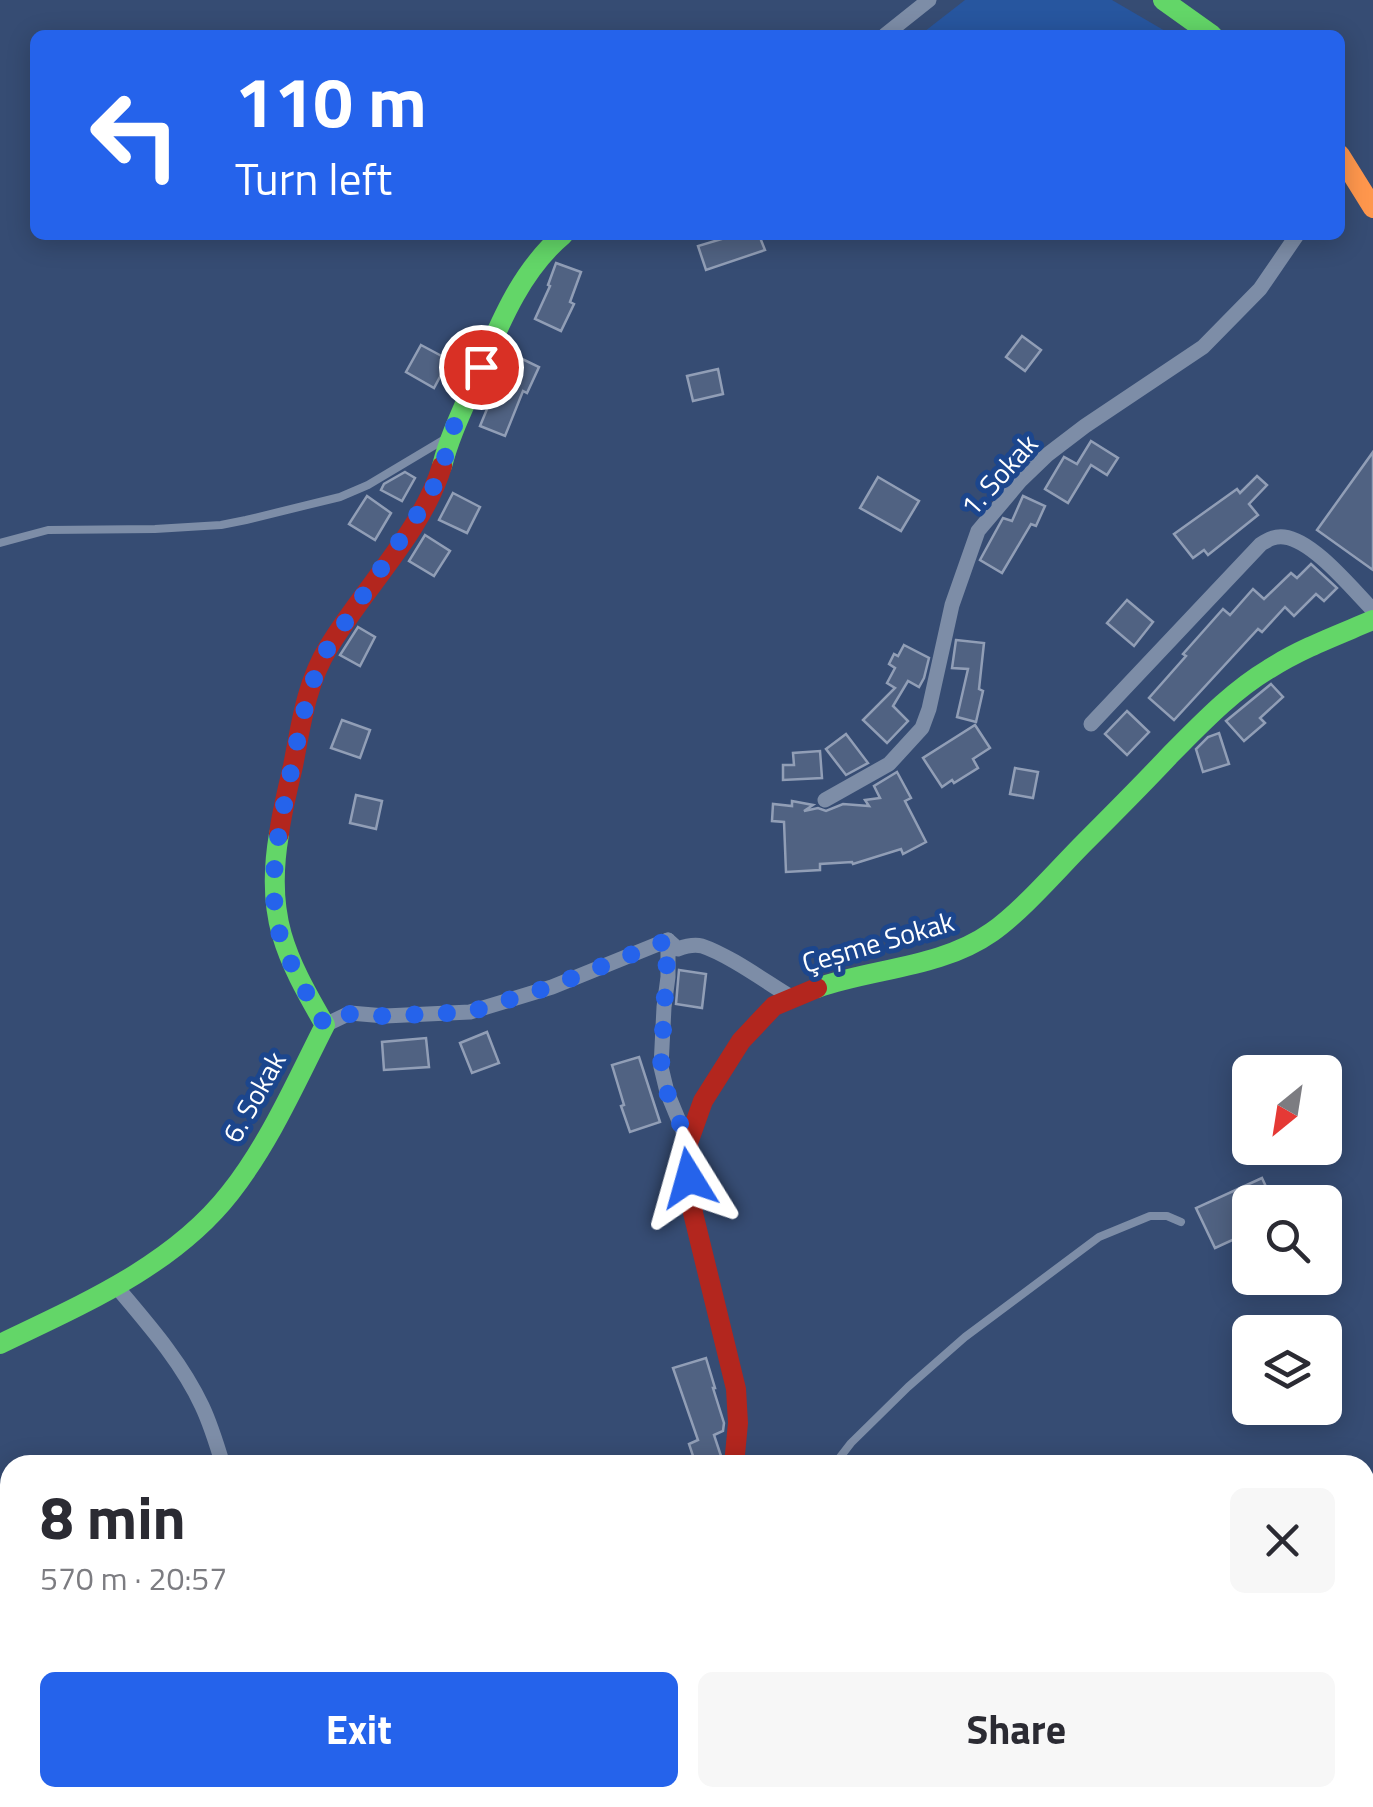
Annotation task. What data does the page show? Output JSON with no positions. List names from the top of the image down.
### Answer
{
  "streets": {
    "street": ["1. Sokak", "Çeşme Sokak", "6. Sokak"]
  },
  "north": "bottom left",
  "page": {
    "turn": ["110 m", "Turn left"],
    "heading": ["8 min", "570 m · 20:57"],
    "buttons": ["Exit", "Share"]
  }
}
